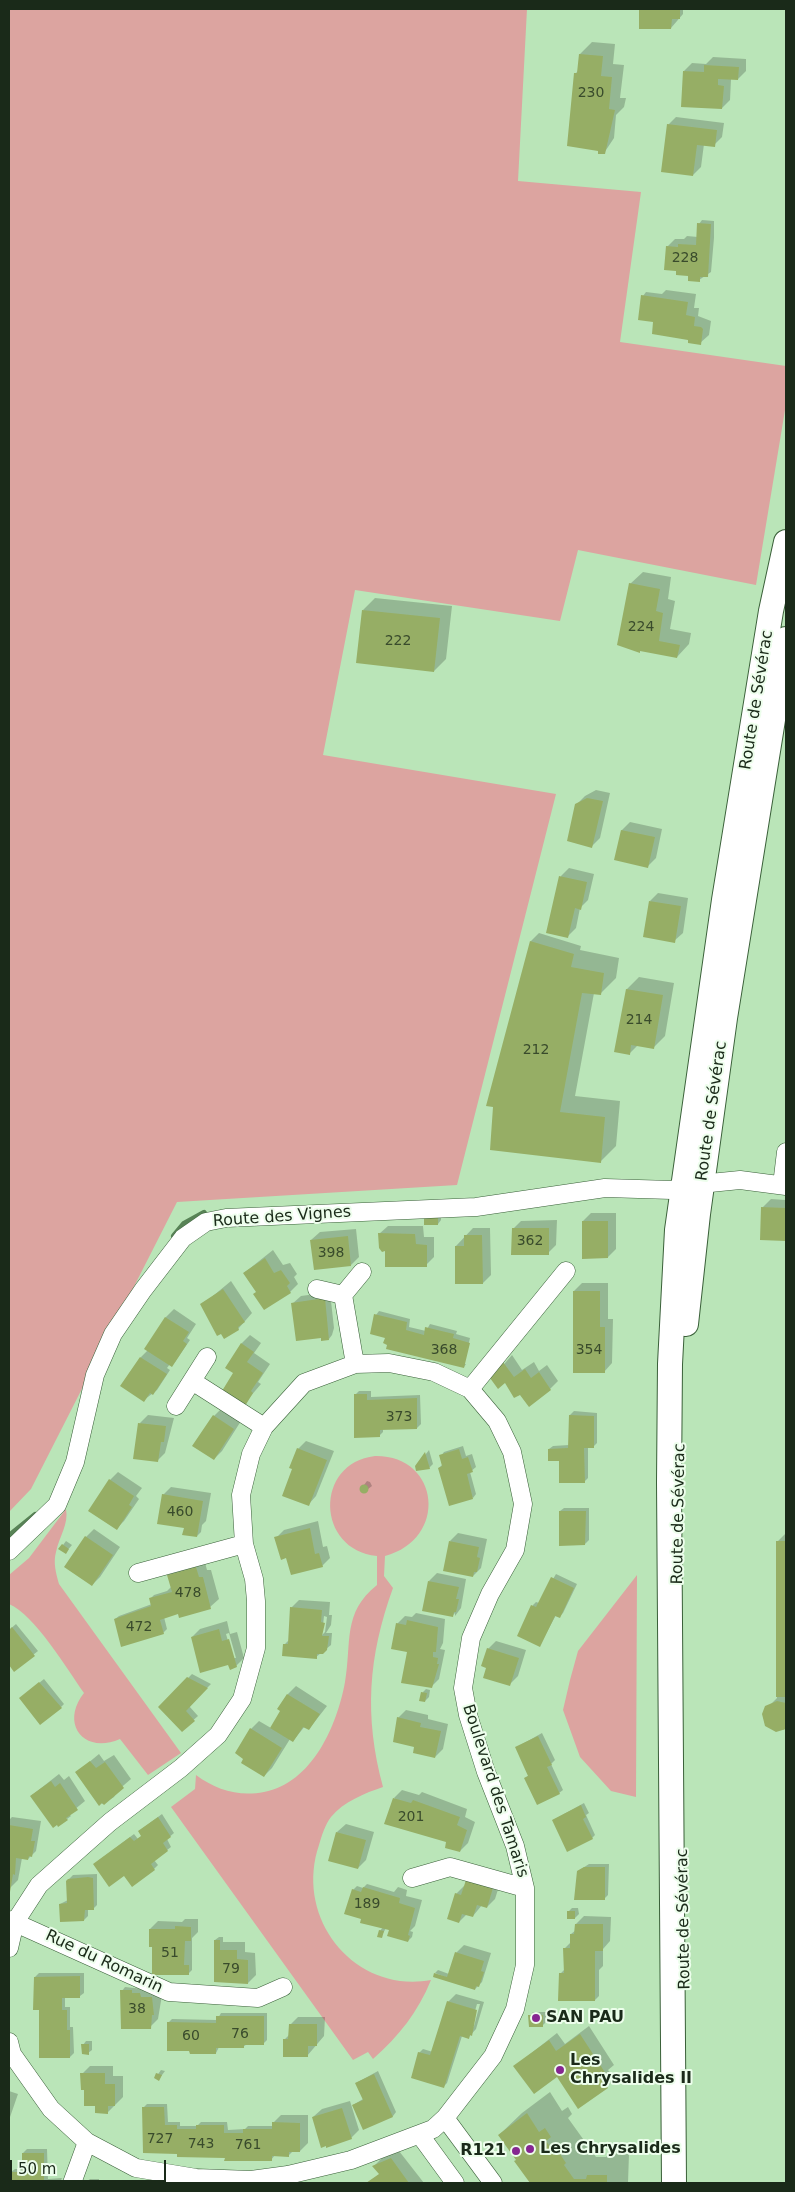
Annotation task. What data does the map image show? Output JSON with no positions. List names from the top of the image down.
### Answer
{
  "streets": {
    "main road": ["Route de Sévérac"],
    "street": ["Route des Vignes", "Boulevard des Tamaris", "Rue du Romarin"]
  },
  "crossings": [
    ["Route de Sévérac", "Route des Vignes"],
    ["Boulevard des Tamaris", "Rue du Romarin"]
  ],
  "places": [
    "SAN PAU",
    "Les Chrysalides II",
    "Les Chrysalides",
    "R121"
  ],
  "house_numbers": [
    "230",
    "228",
    "224",
    "222",
    "214",
    "212",
    "362",
    "398",
    "368",
    "354",
    "373",
    "460",
    "478",
    "472",
    "201",
    "189",
    "51",
    "79",
    "38",
    "76",
    "60",
    "727",
    "743",
    "761"
  ],
  "scale_bar": "50 m"
}
